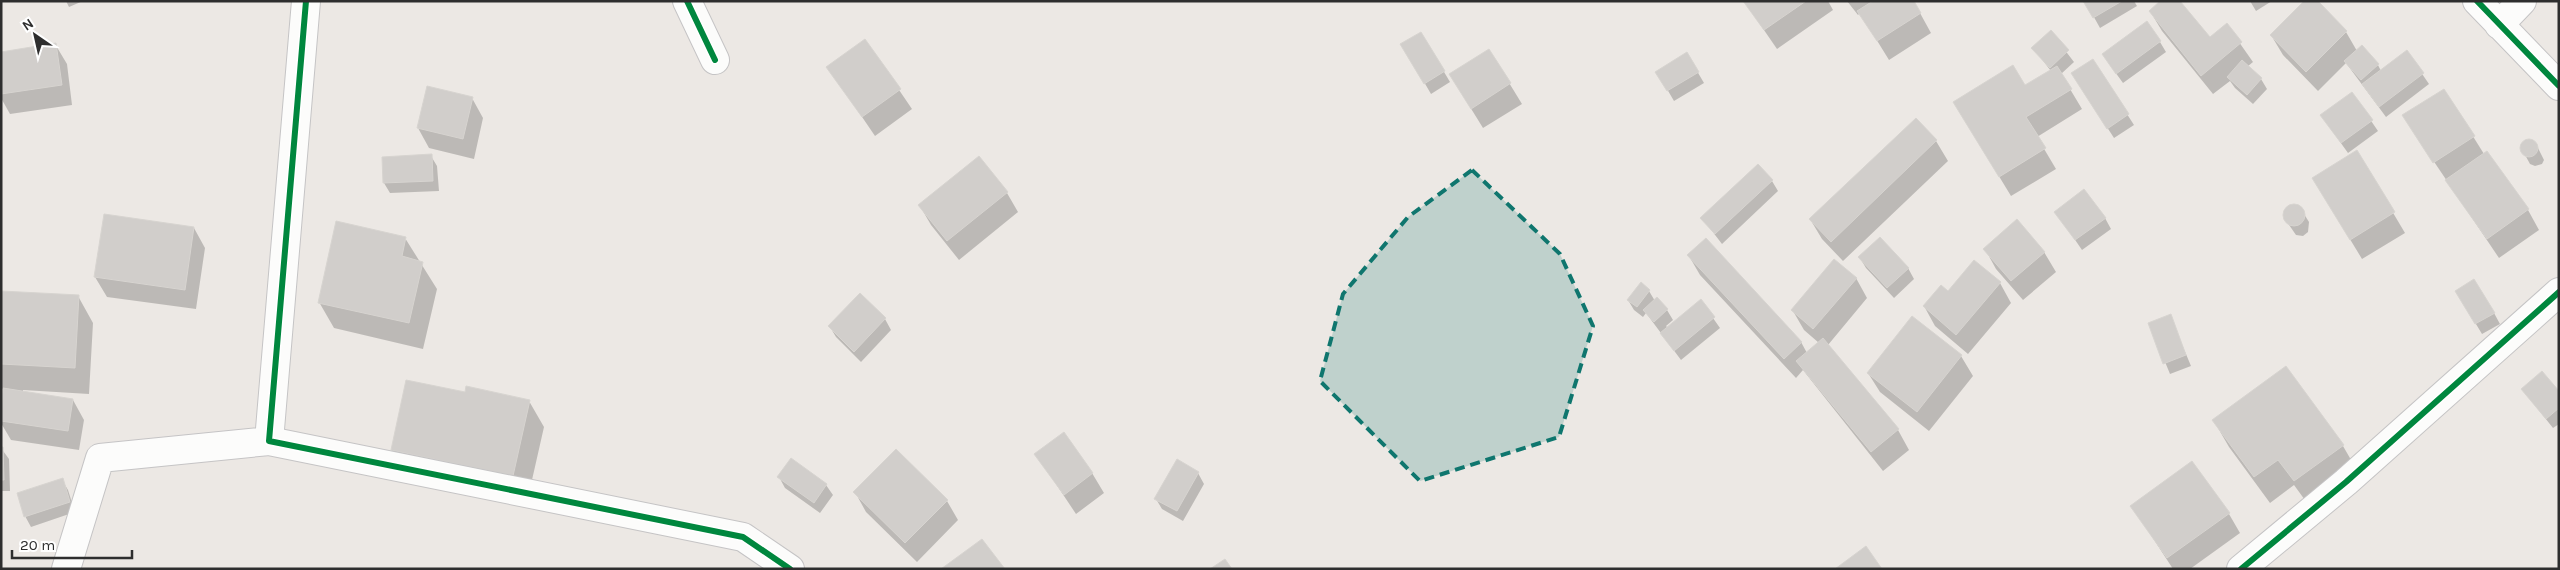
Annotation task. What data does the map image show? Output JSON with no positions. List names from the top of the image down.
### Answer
{
  "scale_bar": "20 m",
  "north": "top left"
}
